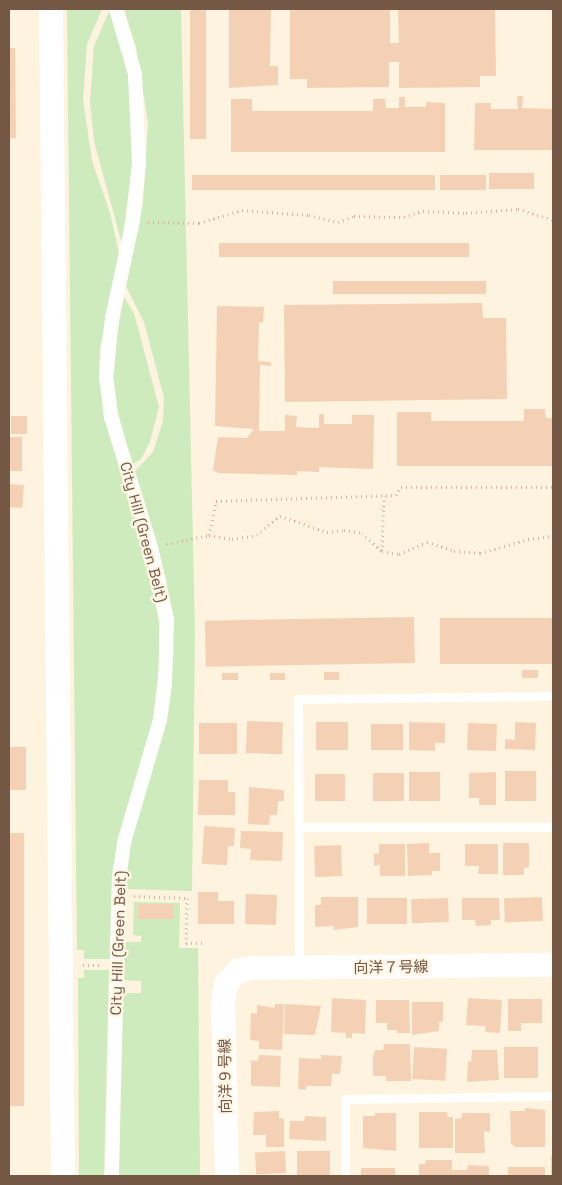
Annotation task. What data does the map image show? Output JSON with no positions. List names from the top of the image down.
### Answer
{
  "streets": {
    "street": ["City Hill (Green Belt)", "向洋７号線", "向洋９号線"]
  },
  "crossings": [
    ["向洋７号線", "向洋９号線"]
  ]
}
